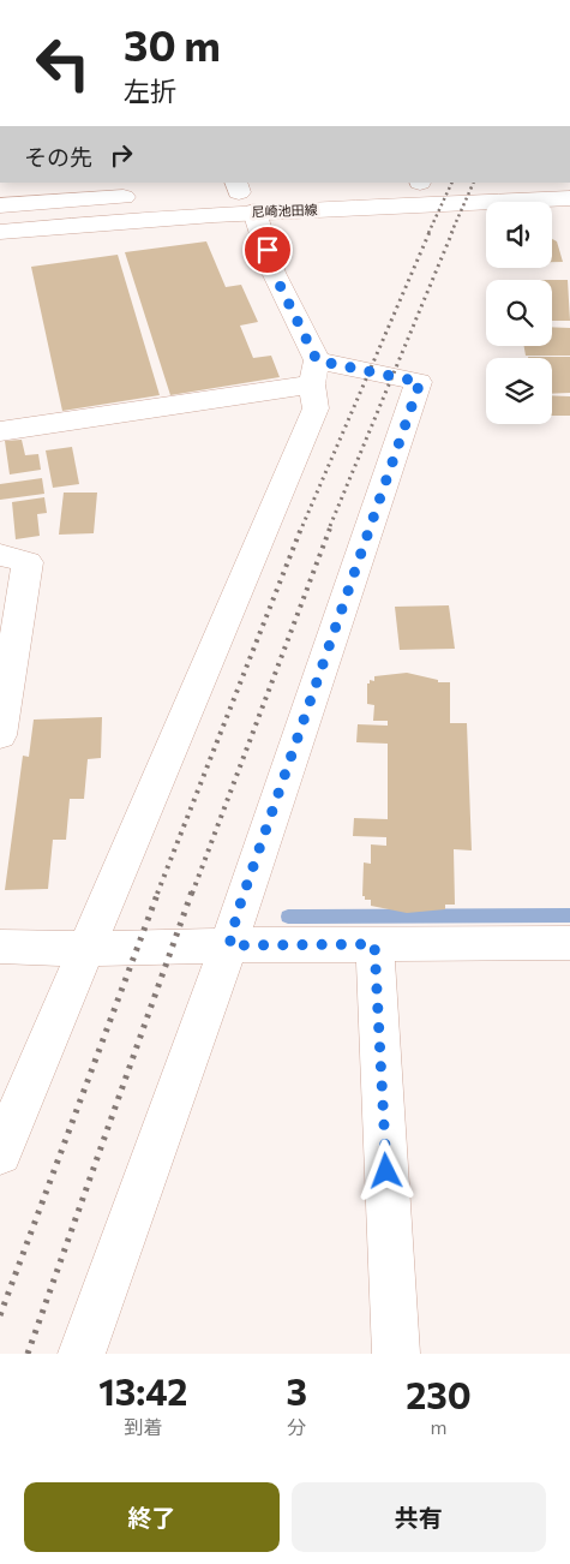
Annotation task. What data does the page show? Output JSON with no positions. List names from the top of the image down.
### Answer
{
  "streets": {
    "street": ["尼崎池田線"]
  },
  "page": {
    "turn": ["30 m", "左折"],
    "then": "その先",
    "eta": [
      "13:42",
      "到着",
      "3",
      "分",
      "230",
      "m"
    ],
    "buttons": ["終了", "共有"]
  }
}
